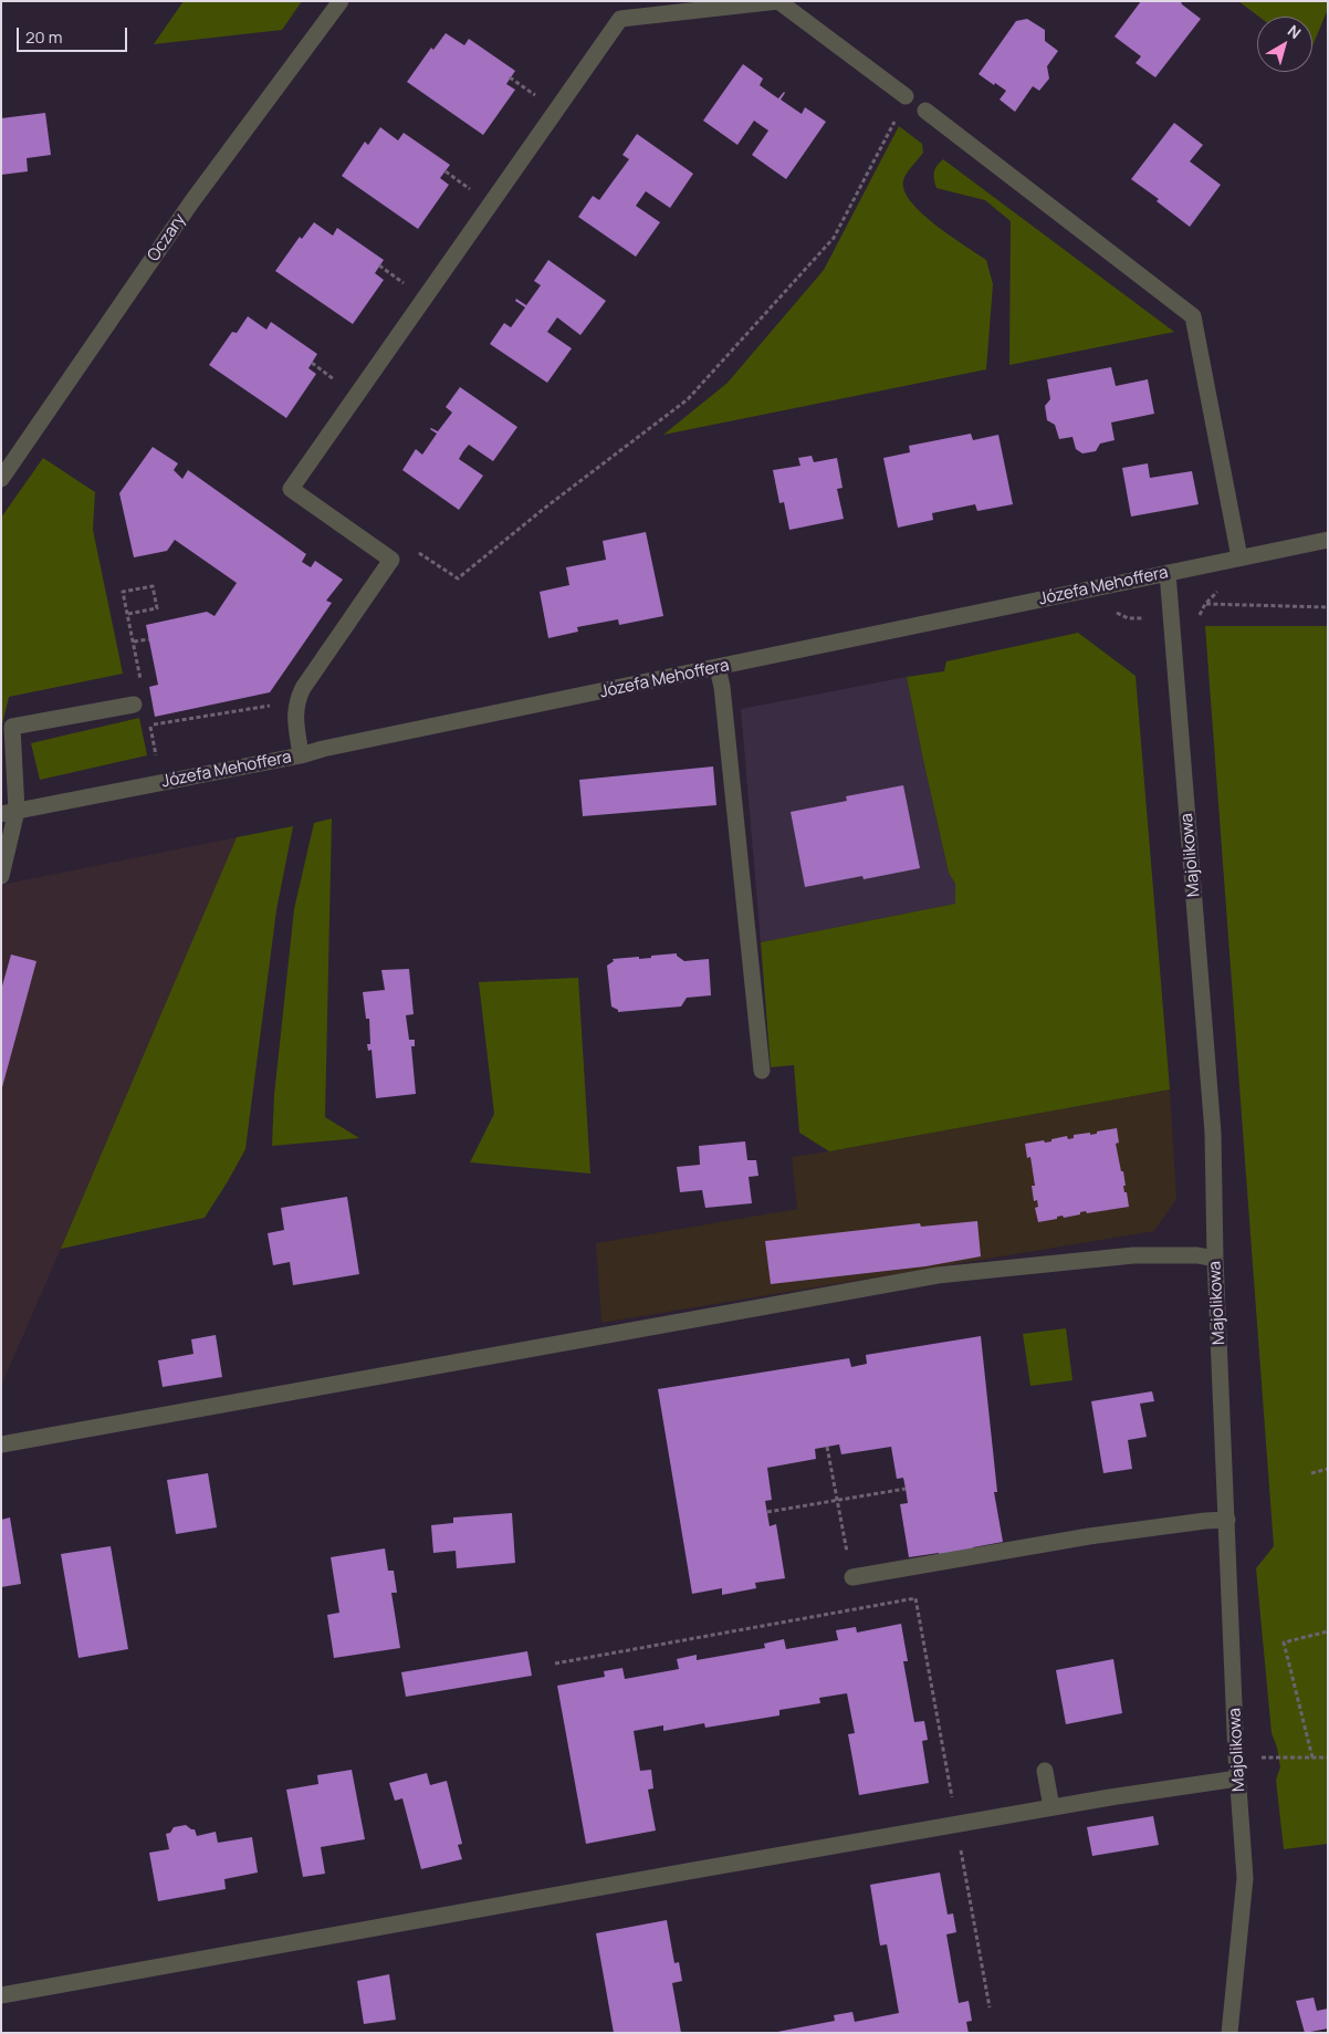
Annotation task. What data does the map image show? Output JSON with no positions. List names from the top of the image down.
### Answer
{
  "streets": {
    "street": ["Oczary", "Józefa Mehoffera", "Majolikowa"]
  },
  "crossings": [
    ["Józefa Mehoffera", "Majolikowa"]
  ],
  "scale_bar": "20 m",
  "north": "top right"
}
